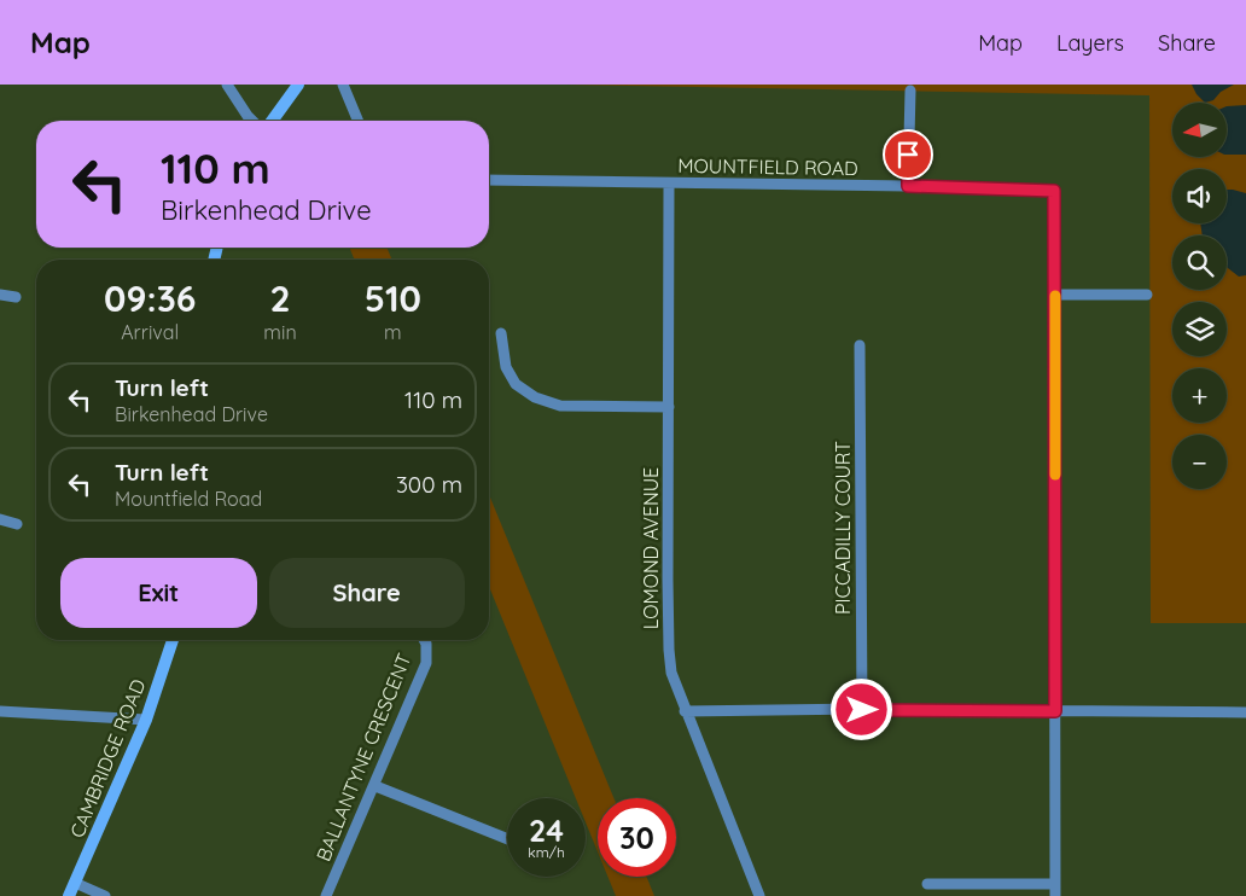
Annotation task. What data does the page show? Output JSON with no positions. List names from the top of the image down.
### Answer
{
  "streets": {
    "main road": ["CAMBRIDGE ROAD"],
    "street": [
      "MOUNTFIELD ROAD",
      "PICCADILLY COURT",
      "LOMOND AVENUE",
      "BALLANTYNE CRESCENT"
    ]
  },
  "crossings": [
    ["MOUNTFIELD ROAD", "LOMOND AVENUE"]
  ],
  "north": "left",
  "page": {
    "header": "Map",
    "nav": ["Map", "Layers", "Share"],
    "map_buttons": ["+", "−"],
    "turn": ["110 m", "Birkenhead Drive"],
    "eta": [
      "09:36",
      "Arrival",
      "2",
      "min",
      "510",
      "m"
    ],
    "list": [
      {
        "name": "Turn left",
        "note": "Birkenhead Drive",
        "value": "110 m"
      },
      {
        "name": "Turn left",
        "note": "Mountfield Road",
        "value": "300 m"
      }
    ],
    "buttons": ["Exit", "Share"],
    "speed": "24 km/h",
    "limit": "30"
  }
}
